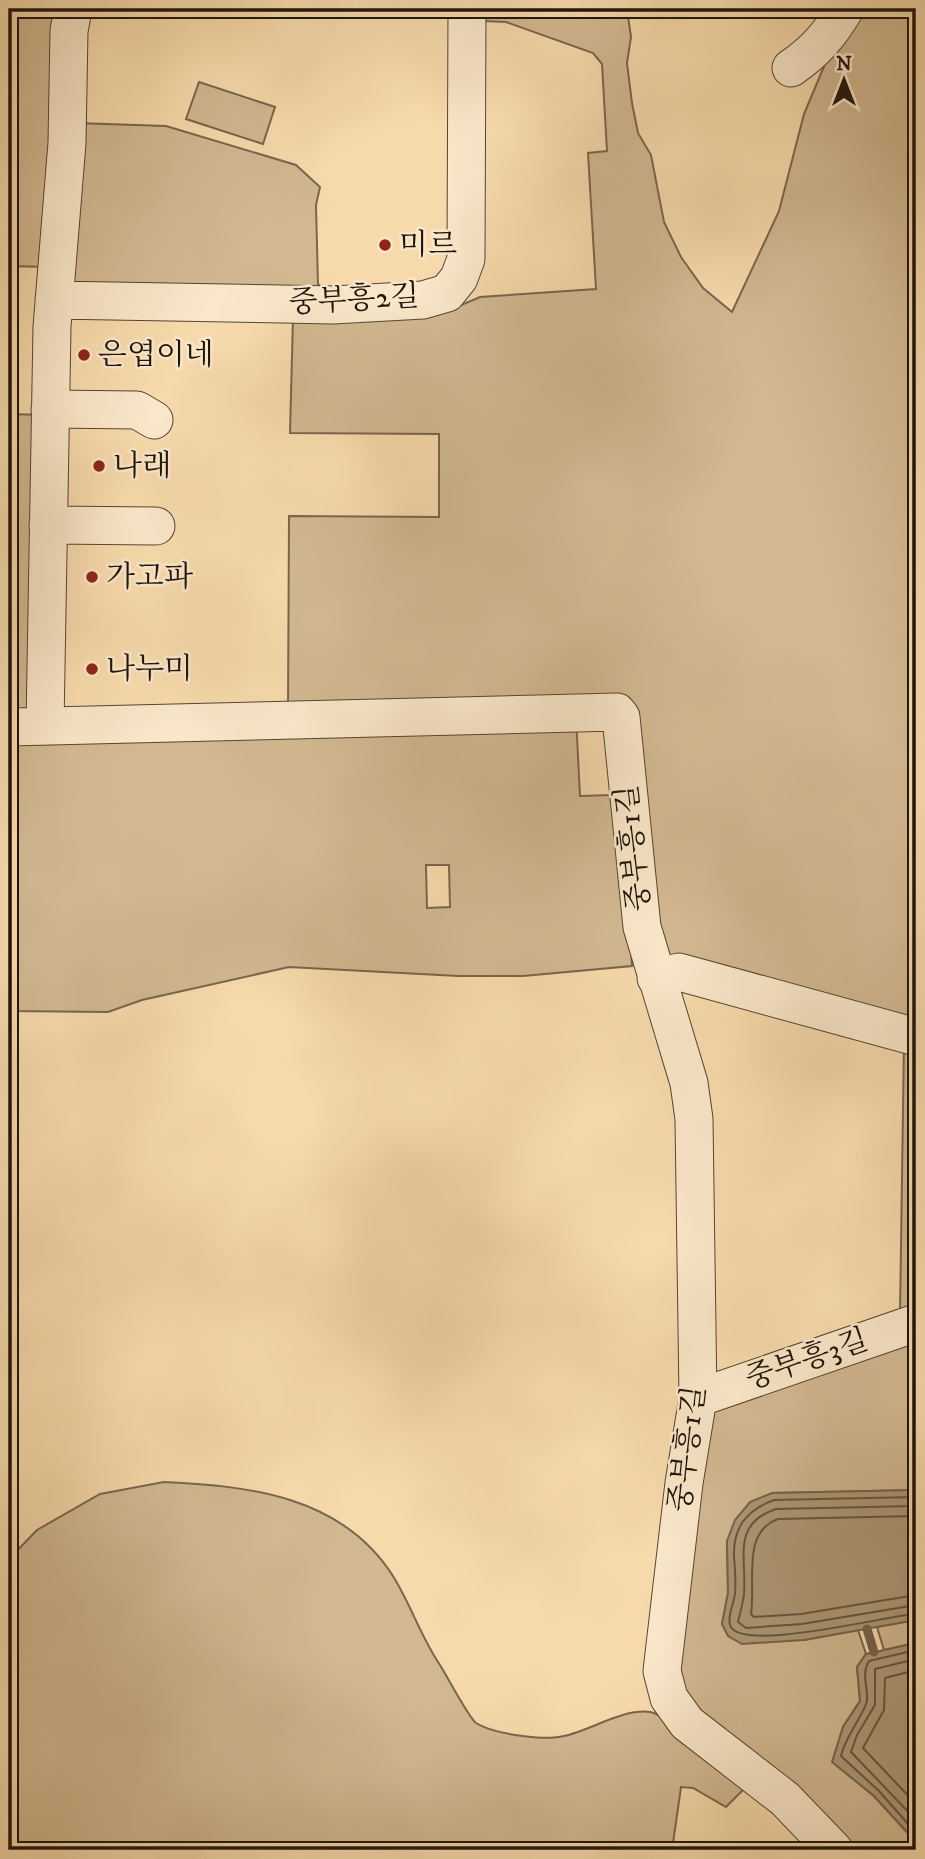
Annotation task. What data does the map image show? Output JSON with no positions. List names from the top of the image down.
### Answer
{
  "streets": {
    "lane": ["중부흥2길", "중부흥1길", "중부흥3길"]
  },
  "crossings": [
    ["중부흥1길", "중부흥3길"]
  ],
  "places": [
    "미르",
    "은엽이네",
    "나래",
    "가고파",
    "나누미"
  ],
  "north": "top"
}
